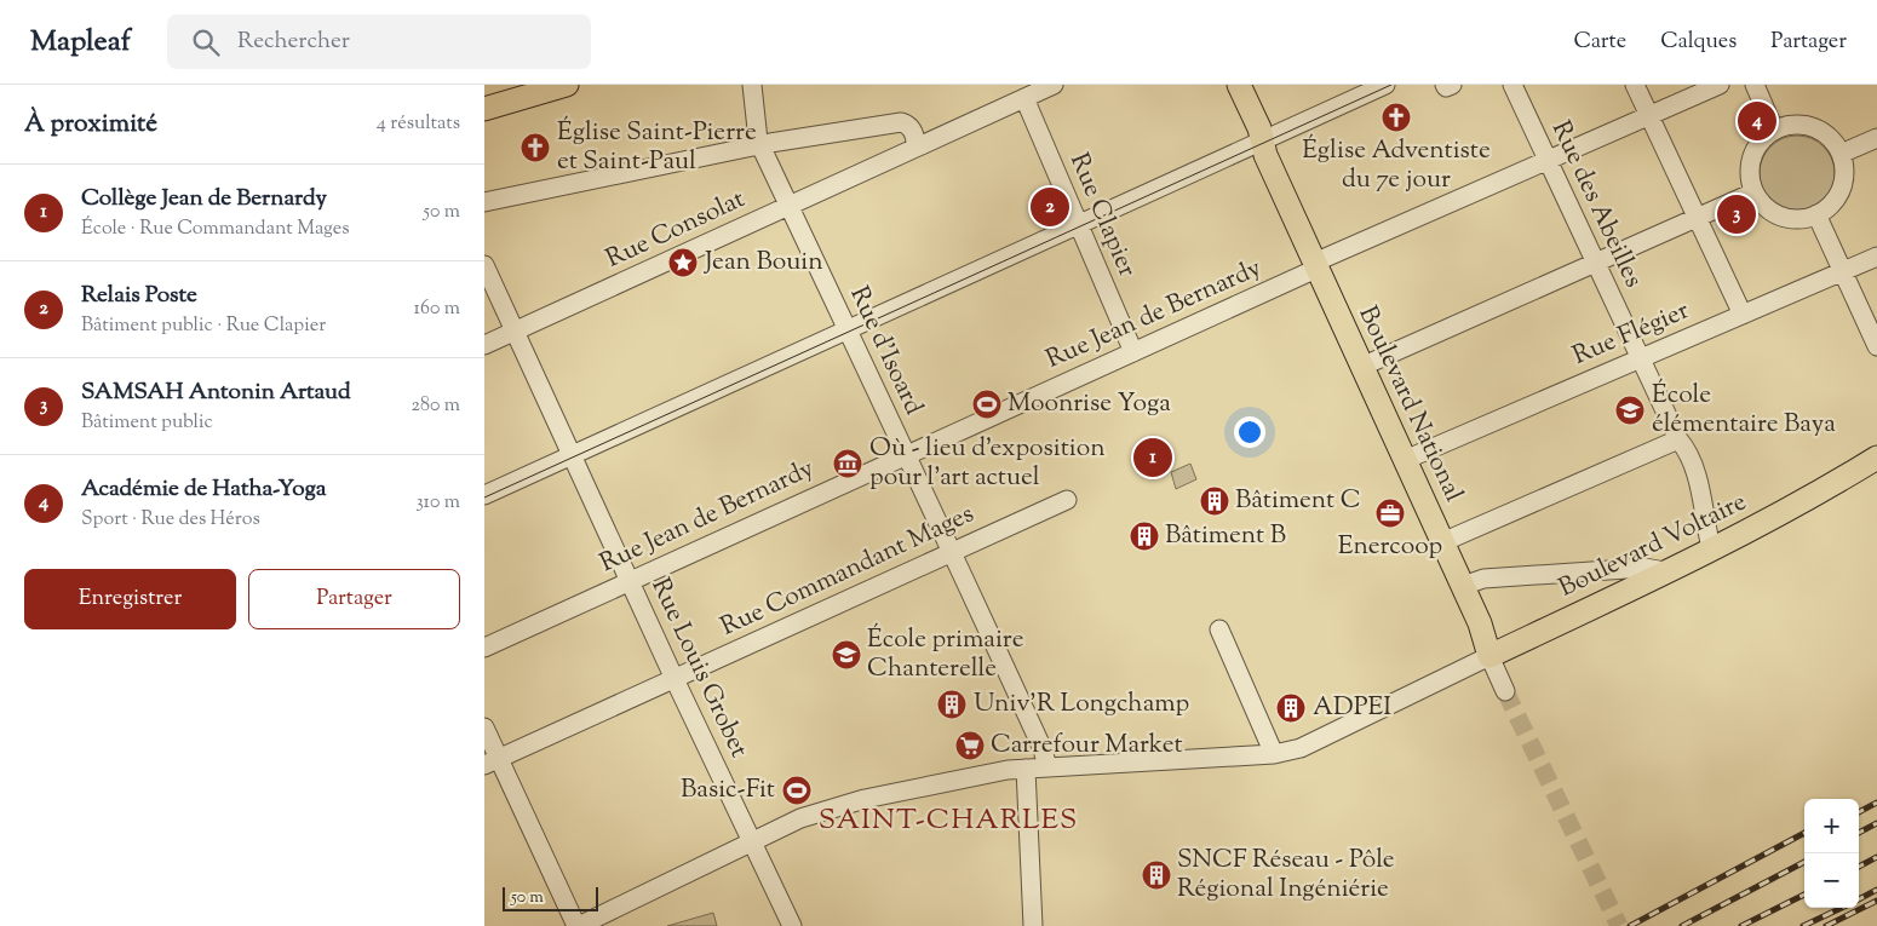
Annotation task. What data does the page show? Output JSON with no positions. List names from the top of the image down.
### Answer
{
  "streets": {
    "main road": ["Boulevard National", "Boulevard Voltaire"],
    "street": [
      "Rue des Abeilles",
      "Rue Clapier",
      "Rue Consolat",
      "Rue Jean de Bernardy",
      "Rue Flégier",
      "Rue d'Isoard",
      "Rue Commandant Mages",
      "Rue Louis Grobet"
    ]
  },
  "crossings": [
    ["Rue des Abeilles", "Rue Jean de Bernardy"],
    ["Rue des Abeilles", "Rue Flégier"],
    ["Rue des Abeilles", "Boulevard Voltaire"],
    ["Rue Clapier", "Rue Consolat"],
    ["Rue Clapier", "Rue Jean de Bernardy"],
    ["Rue Consolat", "Rue d'Isoard"],
    ["Rue Consolat", "Rue Louis Grobet"],
    ["Rue Jean de Bernardy", "Rue d'Isoard"],
    ["Rue Jean de Bernardy", "Boulevard National"],
    ["Rue Jean de Bernardy", "Rue Louis Grobet"],
    ["Rue Flégier", "Boulevard National"],
    ["Rue d'Isoard", "Rue Commandant Mages"],
    ["Boulevard National", "Boulevard Voltaire"],
    ["Rue Commandant Mages", "Rue Louis Grobet"]
  ],
  "districts": ["SAINT-CHARLES"],
  "places": {
    "church": ["Église Adventiste du 7e jour", "Église Saint-Pierre et Saint-Paul"],
    "place": ["Jean Bouin"],
    "sports": ["Moonrise Yoga", "Basic-Fit"],
    "school or university": ["École élémentaire Baya", "École primaire Chanterelle"],
    "museum": ["Où - lieu d'exposition pour l'art actuel"],
    "building": [
      "Bâtiment C",
      "Bâtiment B",
      "Univ'R Longchamp",
      "ADPEI",
      "SNCF Réseau - Pôle Régional Ingéniérie"
    ],
    "office": ["Enercoop"],
    "supermarket": ["Carrefour Market"]
  },
  "scale_bar": "50 m",
  "page": {
    "header": "Mapleaf",
    "search": "Rechercher",
    "nav": ["Carte", "Calques", "Partager"],
    "heading": ["À proximité", "4 résultats"],
    "pins": [
      "4",
      "2",
      "3",
      "1"
    ],
    "list": [
      {
        "mark": "1",
        "name": "Collège Jean de Bernardy",
        "note": "École · Rue Commandant Mages",
        "value": "50 m"
      },
      {
        "mark": "2",
        "name": "Relais Poste",
        "note": "Bâtiment public · Rue Clapier",
        "value": "160 m"
      },
      {
        "mark": "3",
        "name": "SAMSAH Antonin Artaud",
        "note": "Bâtiment public",
        "value": "280 m"
      },
      {
        "mark": "4",
        "name": "Académie de Hatha-Yoga",
        "note": "Sport · Rue des Héros",
        "value": "310 m"
      }
    ],
    "buttons": ["Enregistrer", "Partager"],
    "map_buttons": ["+", "−"],
    "scale": "50 m"
  }
}
